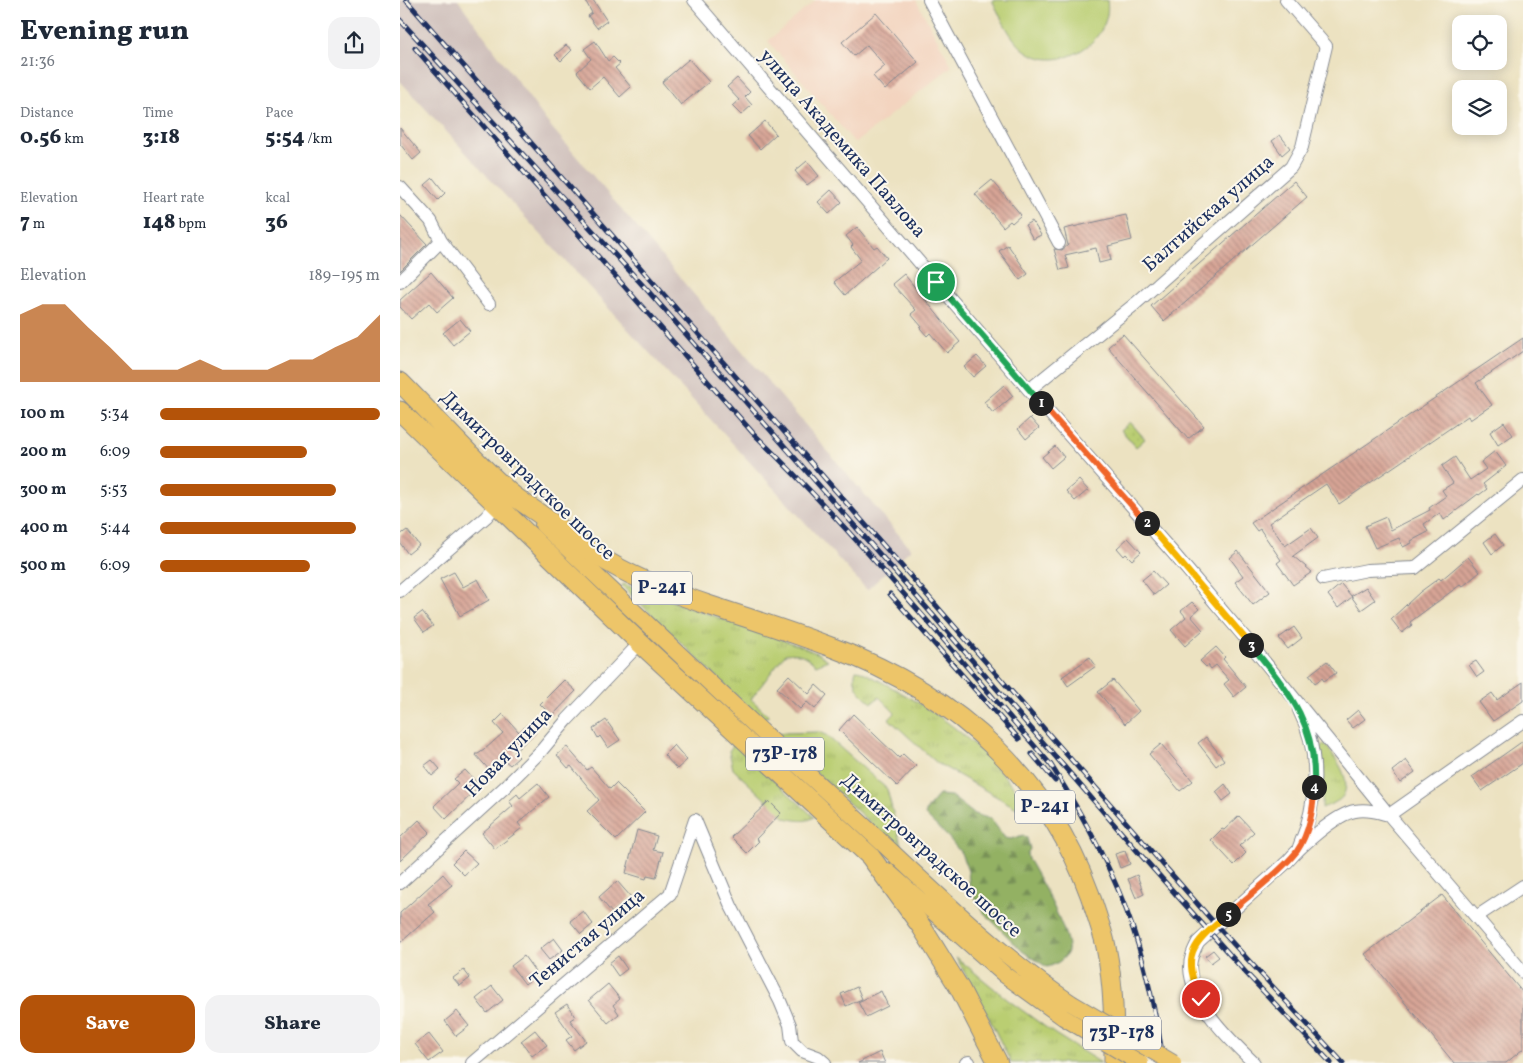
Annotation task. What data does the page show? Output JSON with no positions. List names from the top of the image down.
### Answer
{
  "streets": {
    "highway": ["Димитровградское шоссе", "Р-241"],
    "main road": ["73Р-178"],
    "street": [
      "улица Академика Павлова",
      "Балтийская улица",
      "Новая улица",
      "Тенистая улица"
    ]
  },
  "crossings": [
    ["улица Академика Павлова", "Балтийская улица"],
    ["Димитровградское шоссе", "Р-241"],
    ["Димитровградское шоссе", "Новая улица"]
  ],
  "page": {
    "heading": ["Evening run", "21:36"],
    "stats": [
      ["Distance", "0.56 km"],
      ["Time", "3:18"],
      ["Pace", "5:54 /km"],
      ["Elevation", "7 m"],
      ["Heart rate", "148 bpm"],
      ["kcal", "36"]
    ],
    "chart": ["Elevation", "189–195 m"],
    "pins": [
      "1",
      "2",
      "3",
      "4",
      "5"
    ],
    "list": [
      {
        "name": "100 m",
        "note": "5:34"
      },
      {
        "name": "200 m",
        "note": "6:09"
      },
      {
        "name": "300 m",
        "note": "5:53"
      },
      {
        "name": "400 m",
        "note": "5:44"
      },
      {
        "name": "500 m",
        "note": "6:09"
      }
    ],
    "buttons": ["Save", "Share"]
  }
}
